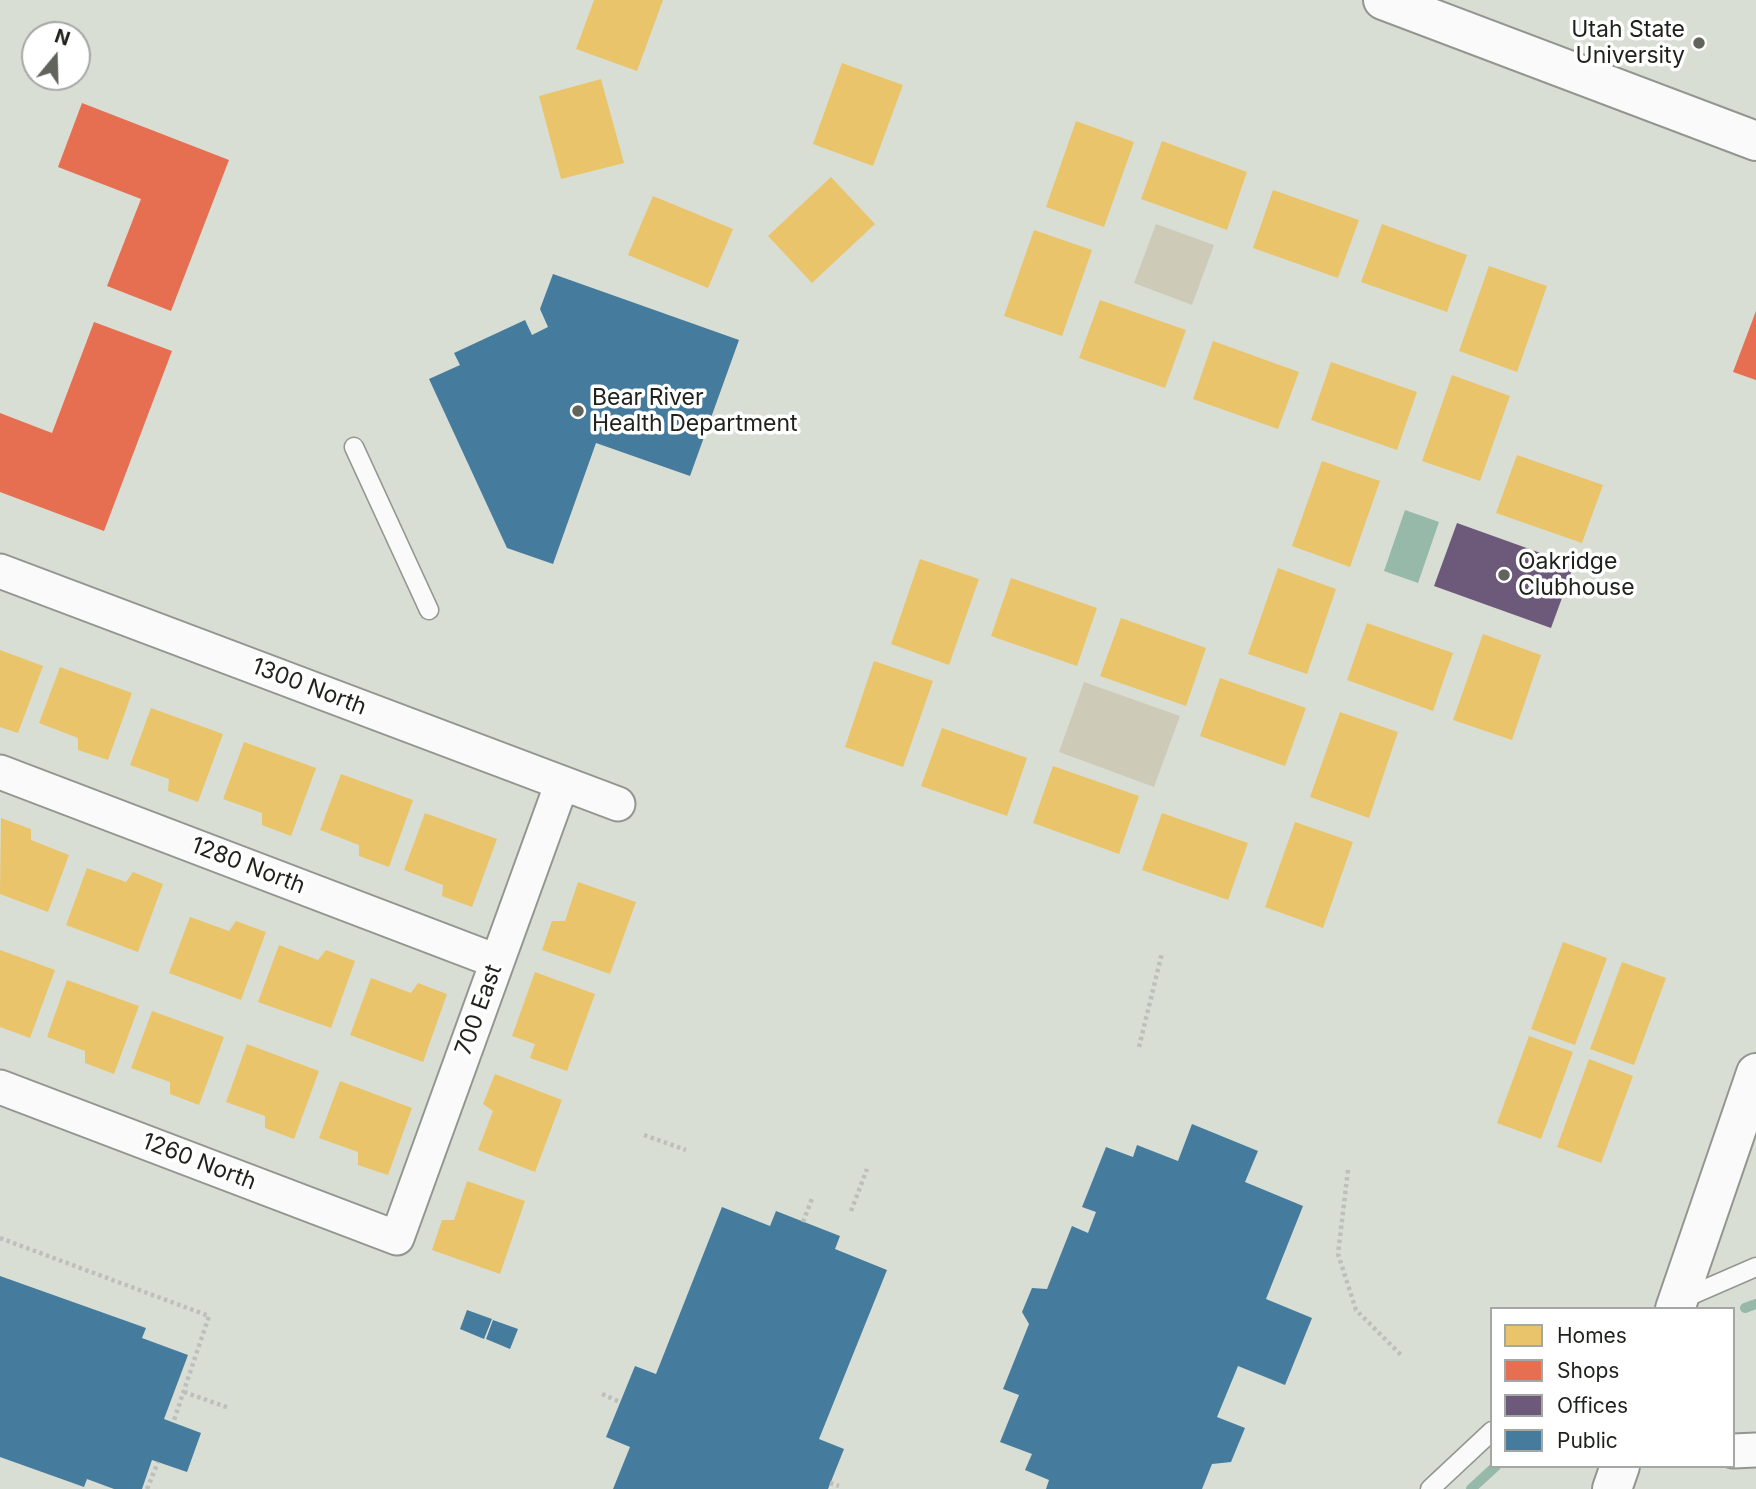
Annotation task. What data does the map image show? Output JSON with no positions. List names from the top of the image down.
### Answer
{
  "streets": {
    "street": [
      "1300 North",
      "1280 North",
      "700 East",
      "1260 North"
    ]
  },
  "crossings": [
    ["1300 North", "700 East"],
    ["1280 North", "700 East"],
    ["700 East", "1260 North"]
  ],
  "places": ["Utah State University", "Bear River Health Department", "Oakridge Clubhouse"],
  "legend": [
    "Homes",
    "Shops",
    "Offices",
    "Public"
  ],
  "north": "top"
}
